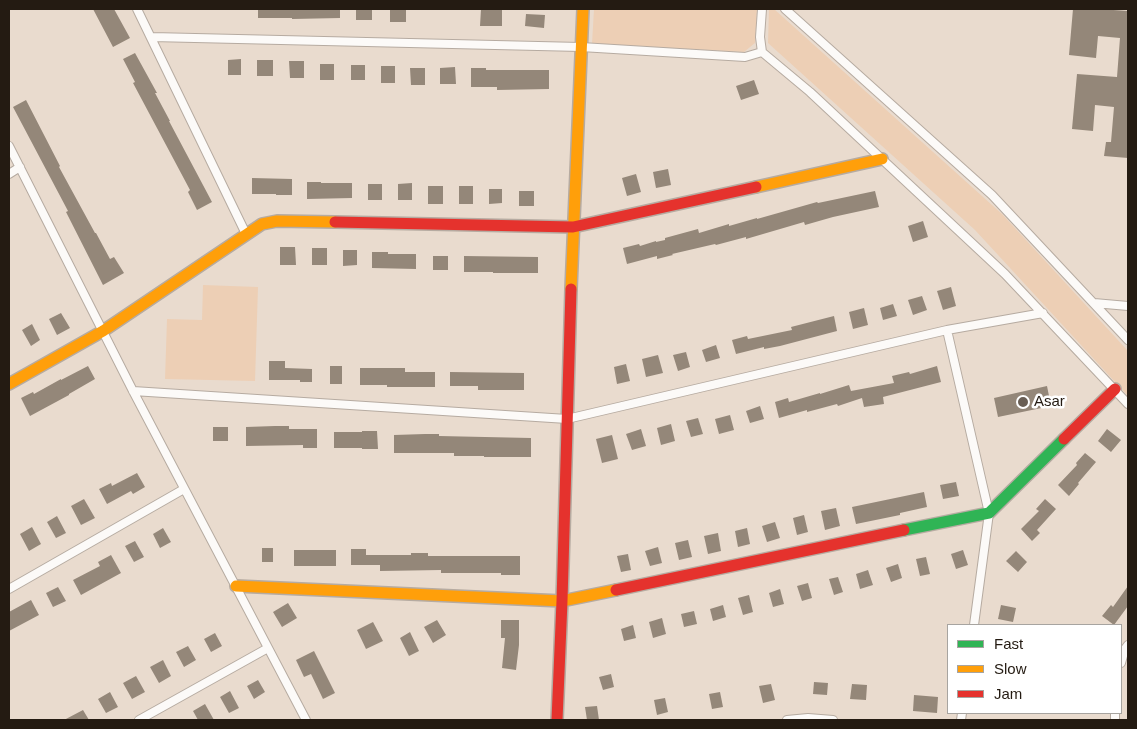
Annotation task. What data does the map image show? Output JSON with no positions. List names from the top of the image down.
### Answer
{
  "places": ["Asar"],
  "legend": ["Fast", "Slow", "Jam"]
}
